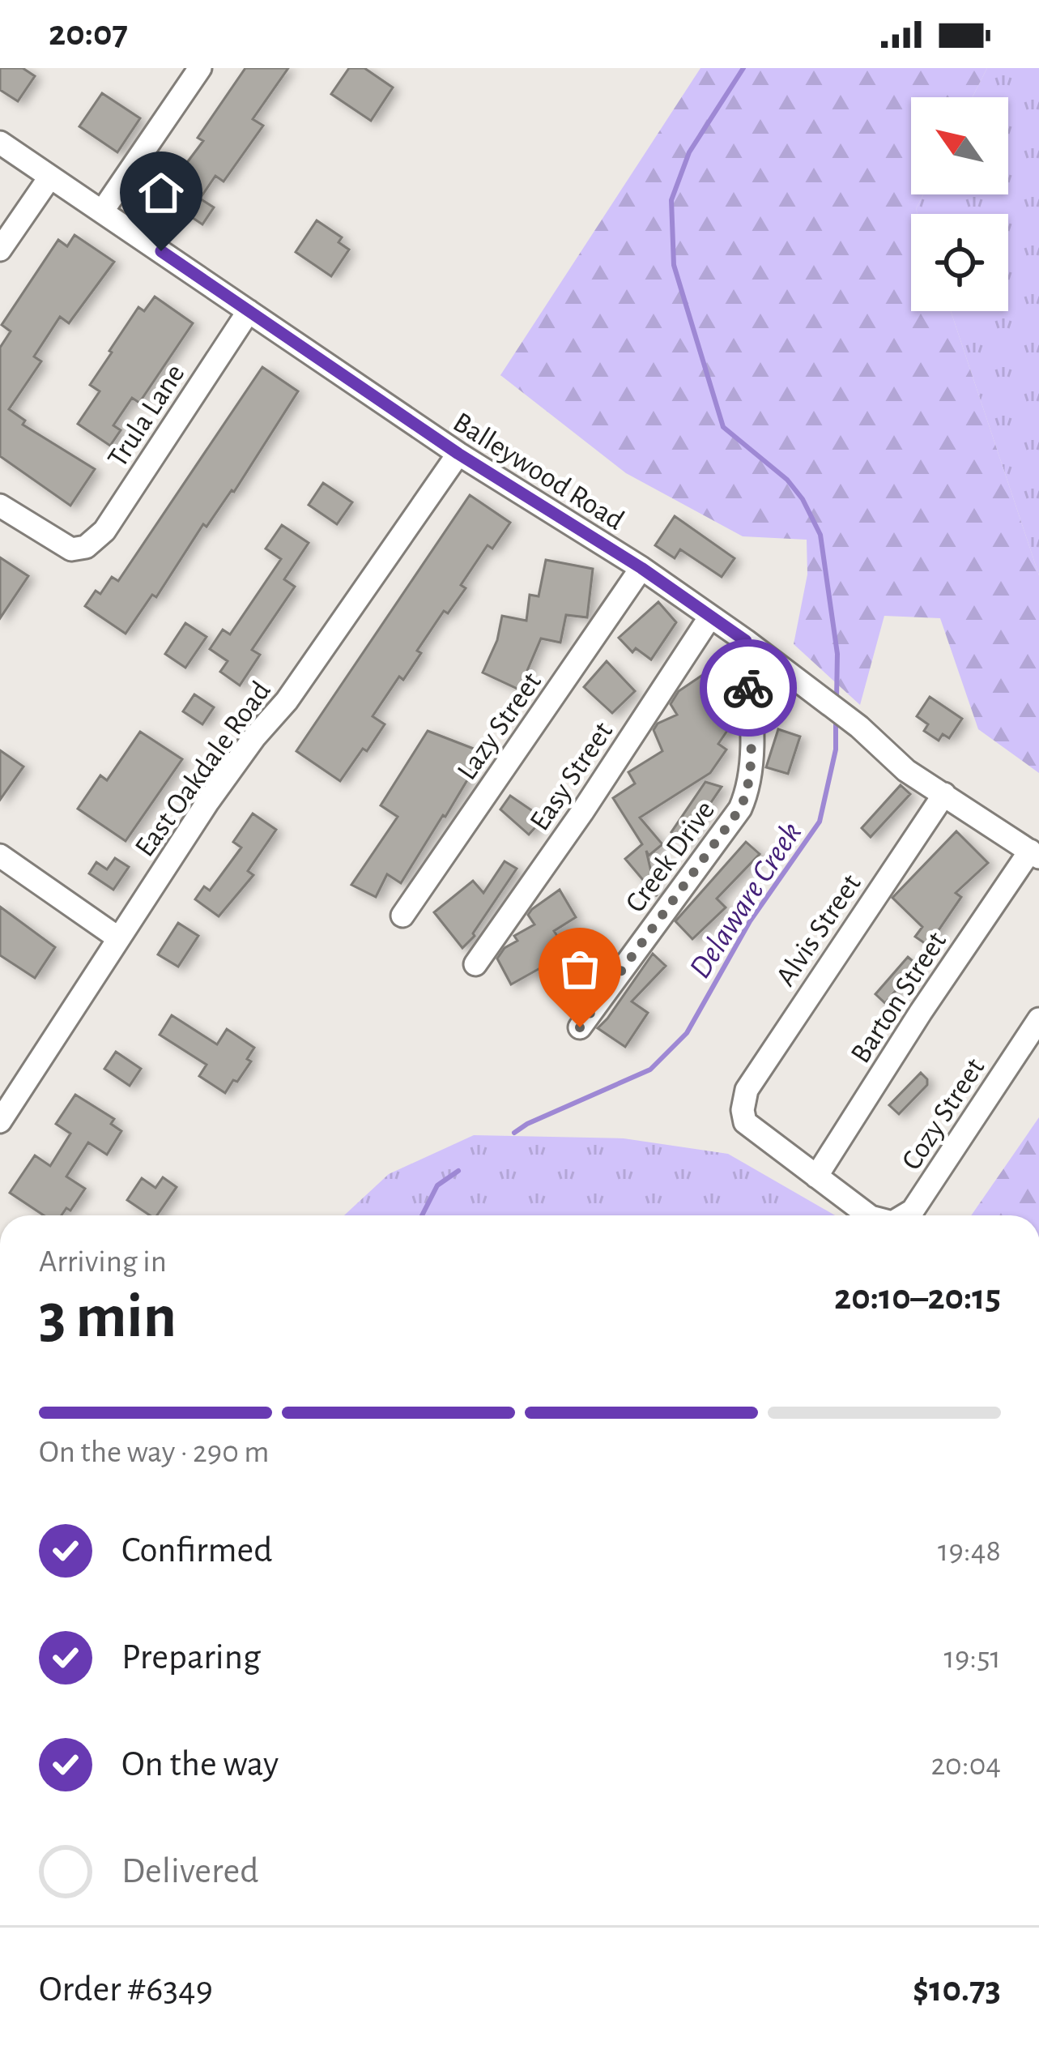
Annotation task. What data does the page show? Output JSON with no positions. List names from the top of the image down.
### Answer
{
  "streets": {
    "street": [
      "Trula Lane",
      "Balleywood Road",
      "Lazy Street",
      "East Oakdale Road",
      "Easy Street",
      "Creek Drive",
      "Alvis Street",
      "Barton Street",
      "Cozy Street"
    ]
  },
  "crossings": [
    ["Trula Lane", "Balleywood Road"],
    ["Balleywood Road", "Lazy Street"],
    ["Balleywood Road", "East Oakdale Road"],
    ["Balleywood Road", "Easy Street"],
    ["Balleywood Road", "Creek Drive"],
    ["Balleywood Road", "Alvis Street"],
    ["Balleywood Road", "Barton Street"],
    ["Alvis Street", "Barton Street"],
    ["Alvis Street", "Cozy Street"],
    ["Barton Street", "Cozy Street"]
  ],
  "water": ["Delaware Creek"],
  "north": "top left",
  "page": {
    "status": "20:07",
    "heading": ["3 min", "Arriving in", "20:10–20:15"],
    "panel": ["Order #6349", "$10.73"],
    "bar": "On the way · 290 m",
    "list": [
      ["Confirmed", "19:48"],
      ["Preparing", "19:51"],
      ["On the way", "20:04"],
      "Delivered"
    ]
  }
}
